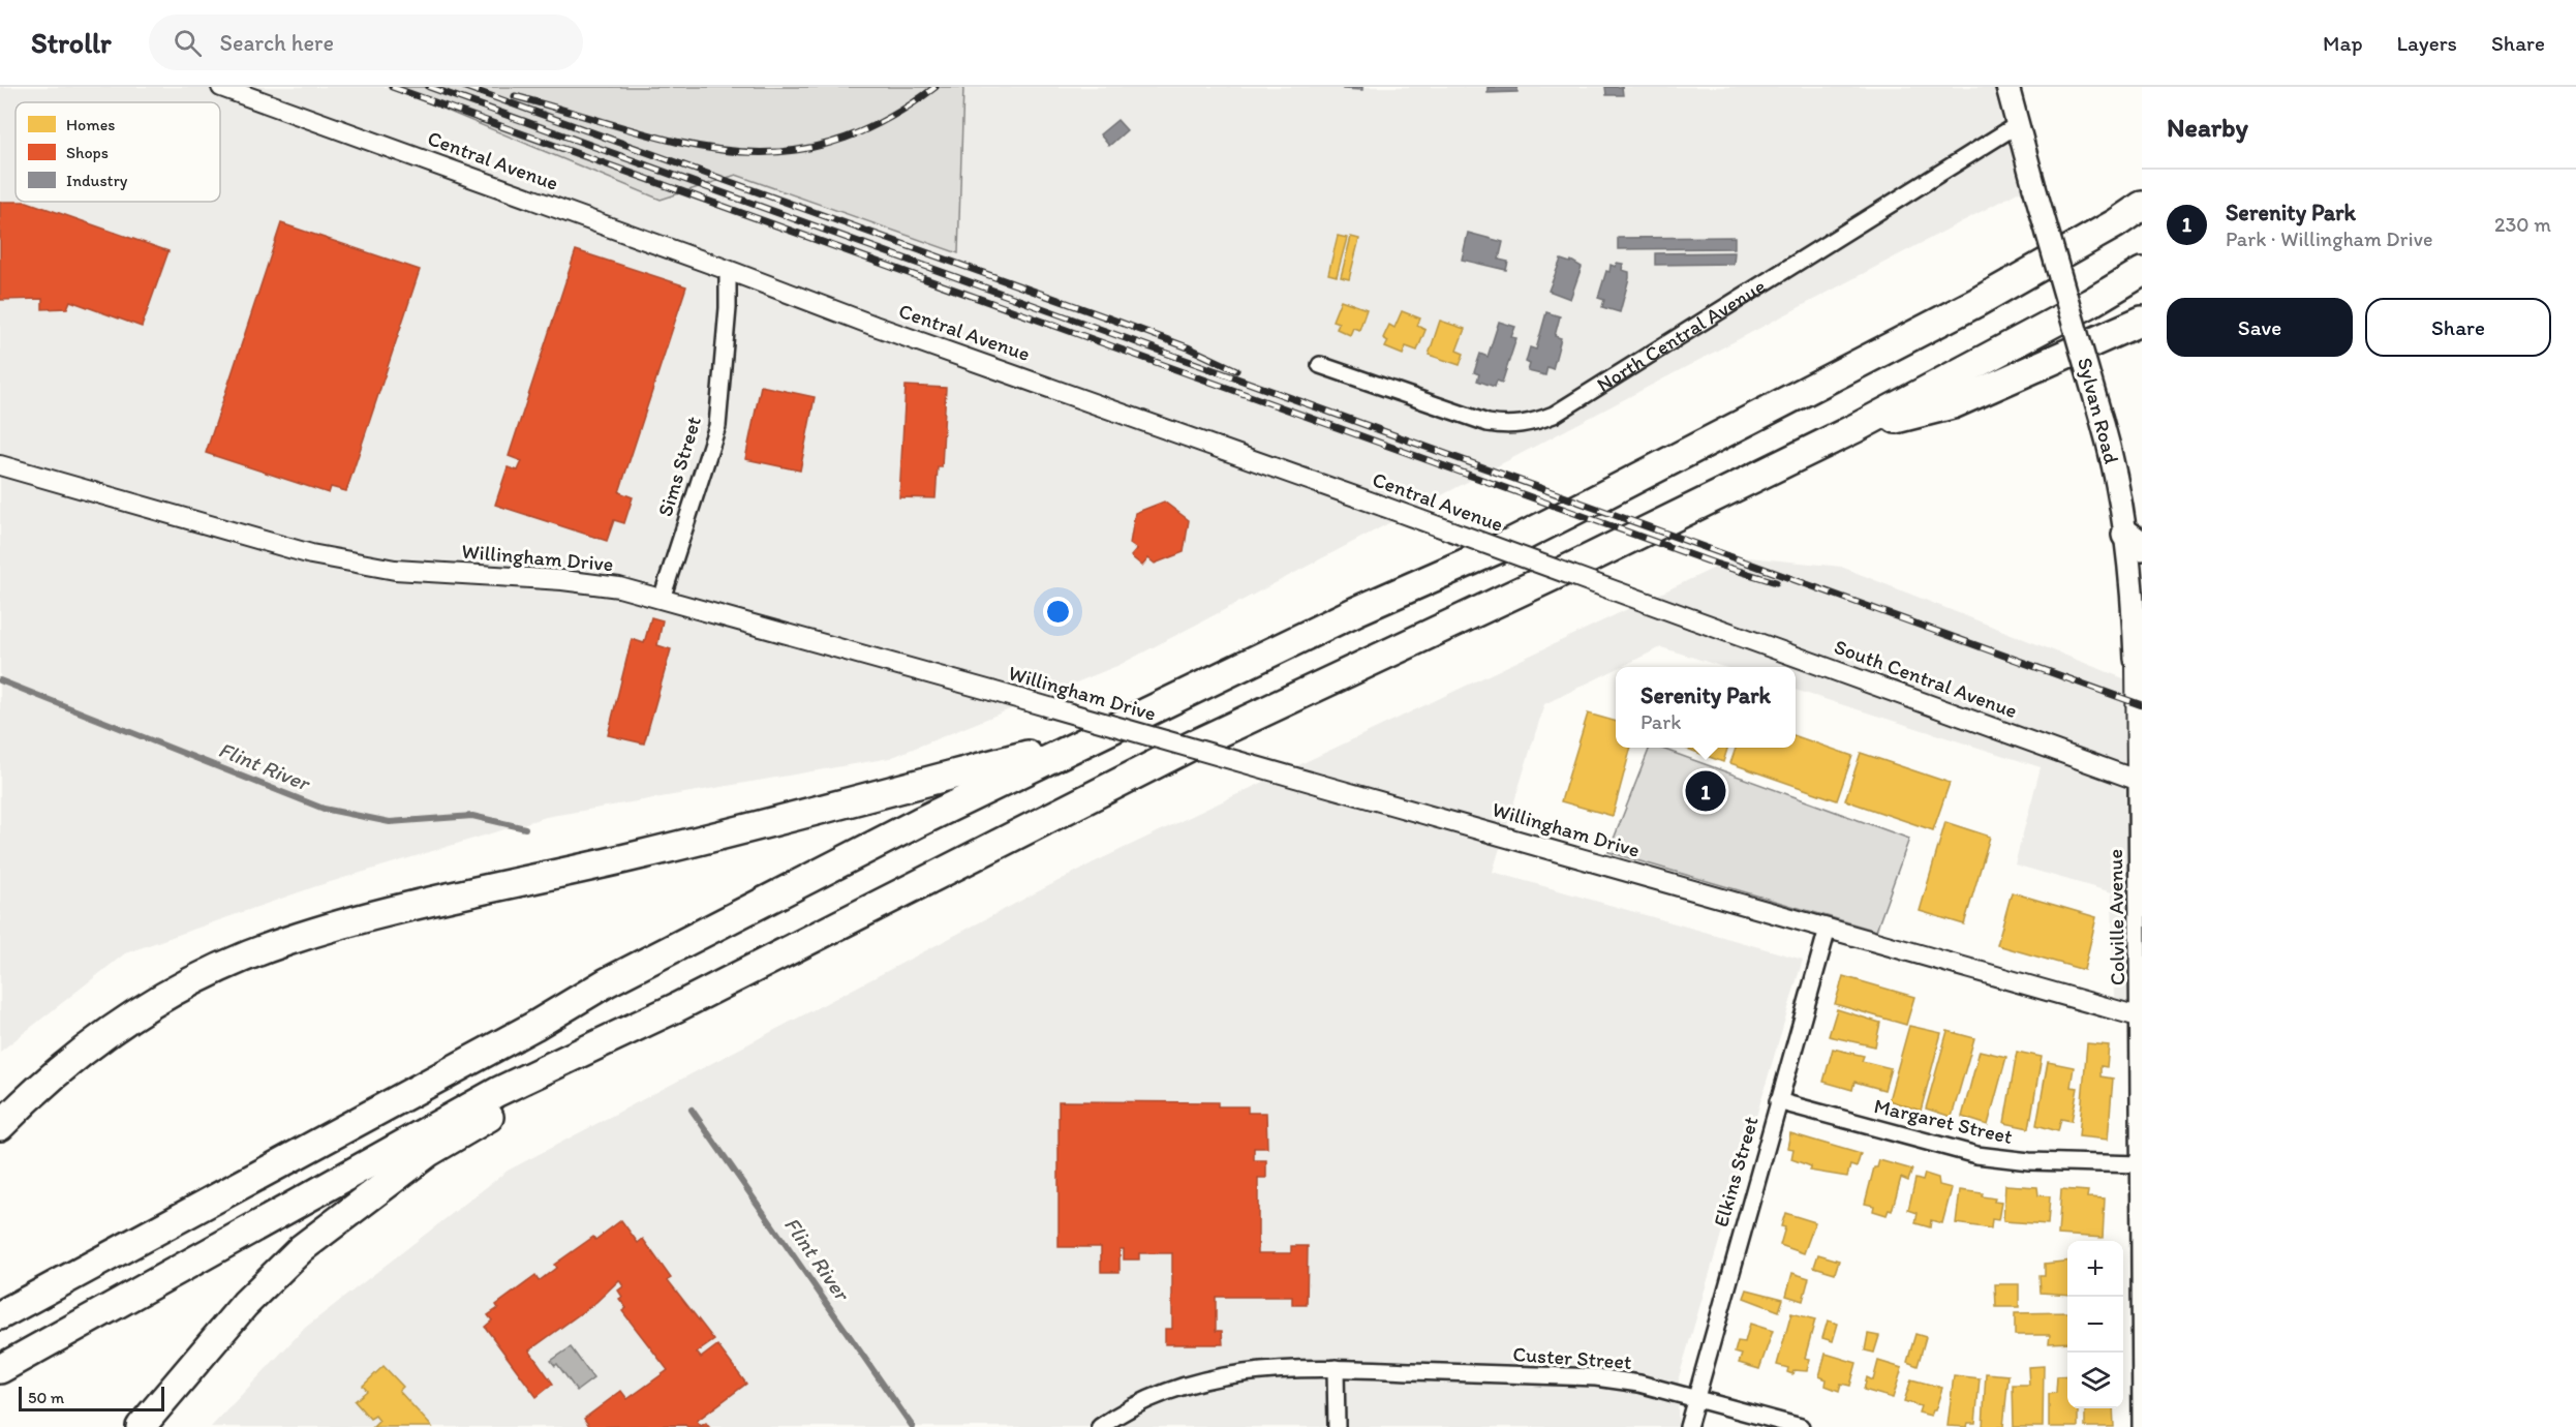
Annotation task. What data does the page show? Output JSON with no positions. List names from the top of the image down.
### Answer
{
  "streets": {
    "main road": ["Sylvan Road"],
    "street": [
      "Central Avenue",
      "North Central Avenue",
      "Sims Street",
      "Willingham Drive",
      "South Central Avenue",
      "Colville Avenue",
      "Margaret Street",
      "Elkins Street",
      "Custer Street"
    ]
  },
  "crossings": [
    ["Central Avenue", "Sims Street"],
    ["Central Avenue", "South Central Avenue"],
    ["North Central Avenue", "Sylvan Road"],
    ["Sylvan Road", "South Central Avenue"],
    ["Sylvan Road", "Colville Avenue"],
    ["Sims Street", "Willingham Drive"],
    ["Willingham Drive", "Colville Avenue"],
    ["Willingham Drive", "Elkins Street"],
    ["South Central Avenue", "Colville Avenue"],
    ["Colville Avenue", "Margaret Street"],
    ["Margaret Street", "Elkins Street"],
    ["Elkins Street", "Custer Street"]
  ],
  "water": ["Flint River"],
  "legend": ["Homes", "Shops", "Industry"],
  "scale_bar": "50 m",
  "page": {
    "header": "Strollr",
    "search": "Search here",
    "nav": ["Map", "Layers", "Share"],
    "heading": "Nearby",
    "list": [
      {
        "mark": "1",
        "name": "Serenity Park",
        "note": "Park · Willingham Drive",
        "value": "230 m"
      }
    ],
    "buttons": ["Save", "Share"],
    "popup": ["Serenity Park", "Park"],
    "pins": "1",
    "map_buttons": ["+", "−"],
    "scale": "50 m"
  }
}
